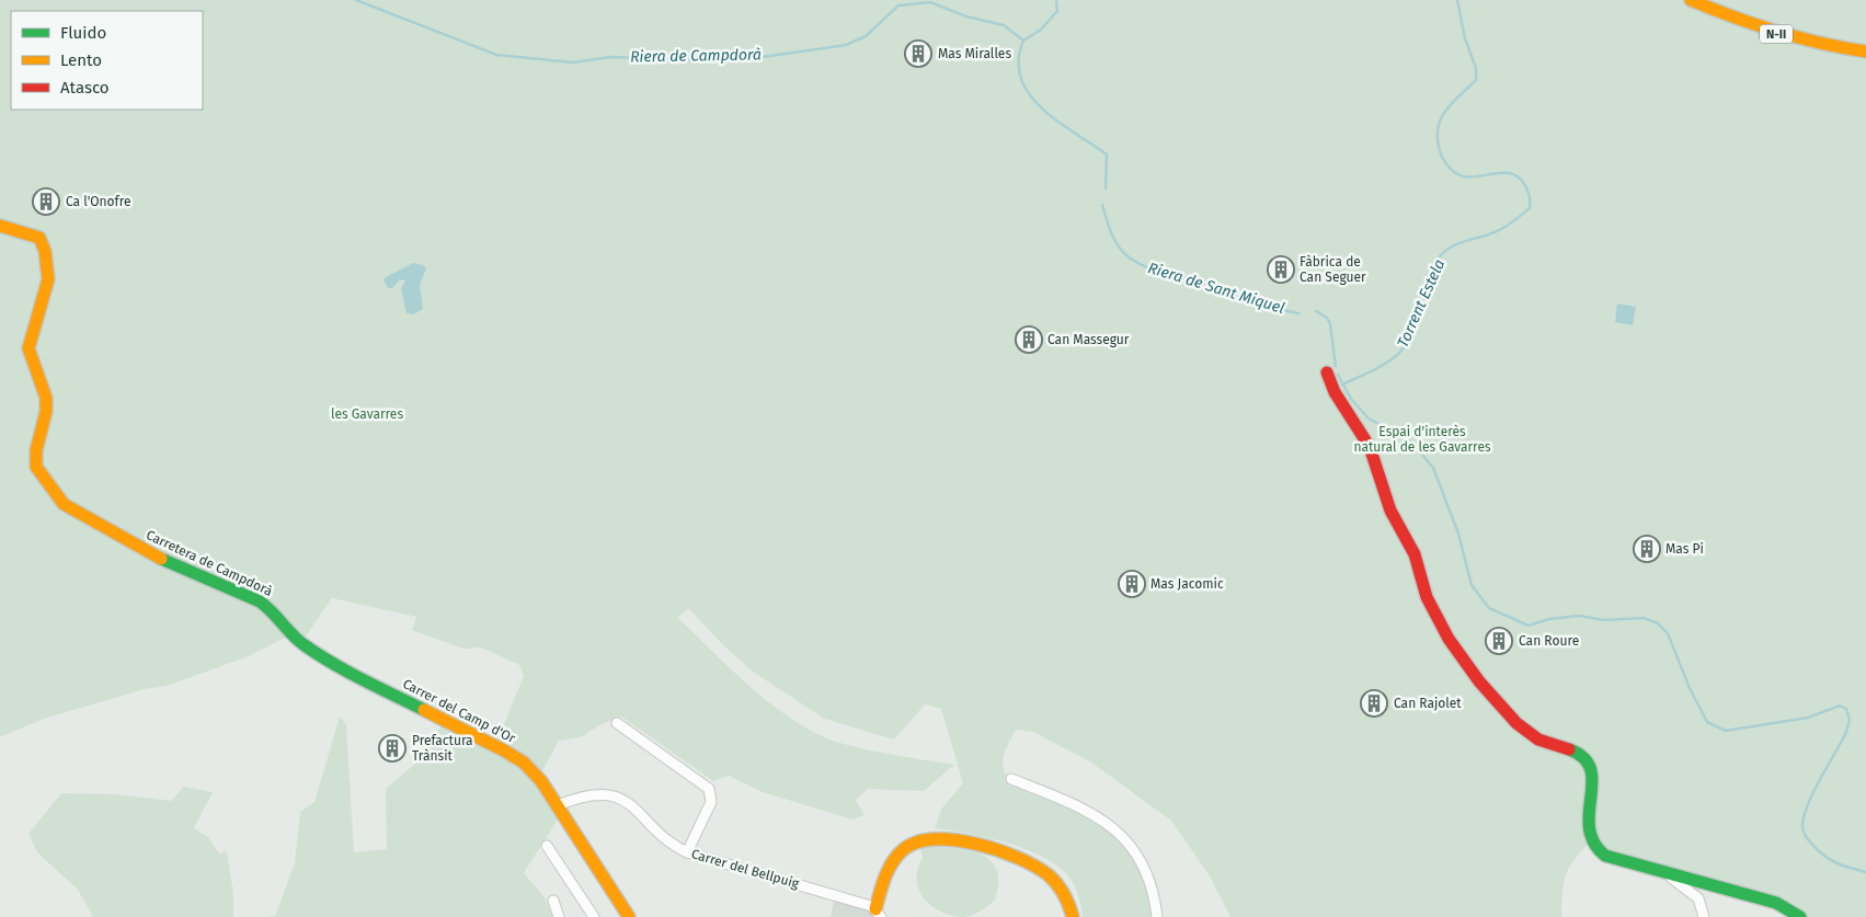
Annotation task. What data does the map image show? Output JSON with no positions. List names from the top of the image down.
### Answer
{
  "streets": {
    "main road": ["N-II", "Carretera de Campdorà", "Carrer del Camp d'Or"],
    "street": ["Carrer del Bellpuig"]
  },
  "crossings": [
    ["Carretera de Campdorà", "Carrer del Camp d'Or"],
    ["Carrer del Camp d'Or", "Carrer del Bellpuig"]
  ],
  "water": ["Riera de Campdorà", "Riera de Sant Miquel", "Torrent Estela"],
  "parks": ["les Gavarres", "Espai d'interès natural de les Gavarres"],
  "places": {
    "building": [
      "Mas Miralles",
      "Ca l'Onofre",
      "Fàbrica de Can Seguer",
      "Can Massegur",
      "Mas Pi",
      "Mas Jacomic",
      "Can Roure",
      "Can Rajolet",
      "Prefactura Trànsit"
    ]
  },
  "legend": ["Fluido", "Lento", "Atasco"]
}
